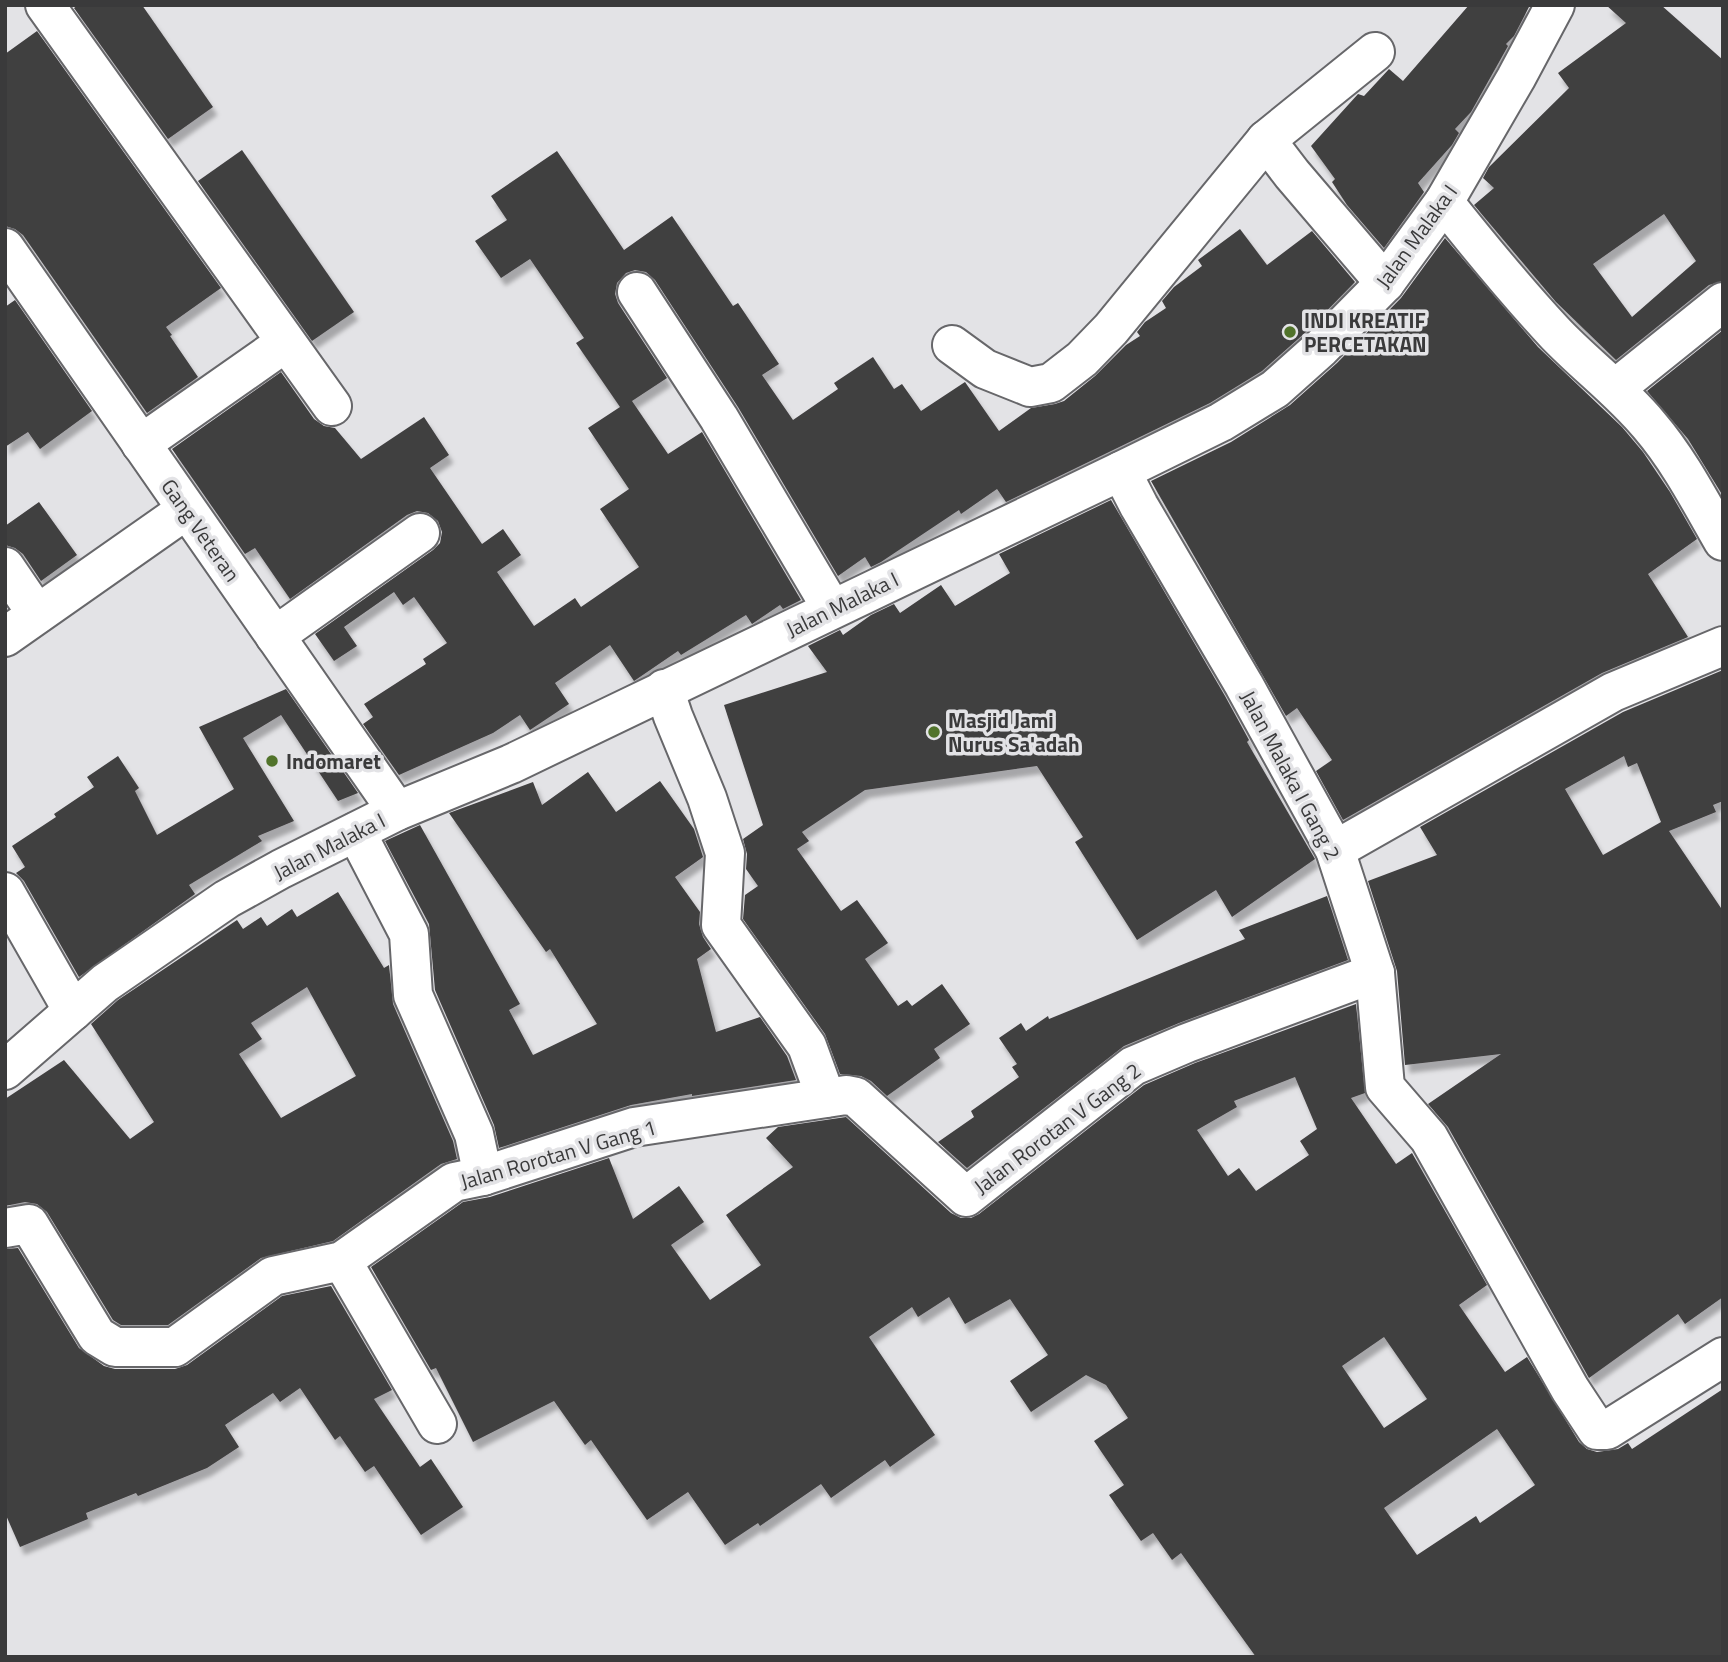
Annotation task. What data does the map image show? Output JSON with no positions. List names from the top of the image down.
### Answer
{
  "streets": {
    "street": [
      "Jalan Malaka I",
      "Gang Veteran",
      "Jalan Malaka I Gang 2",
      "Jalan Rorotan V Gang 2",
      "Jalan Rorotan V Gang 1"
    ]
  },
  "crossings": [
    ["Jalan Malaka I", "Gang Veteran"],
    ["Jalan Malaka I", "Jalan Malaka I Gang 2"],
    ["Jalan Malaka I Gang 2", "Jalan Rorotan V Gang 2"],
    ["Jalan Rorotan V Gang 2", "Jalan Rorotan V Gang 1"]
  ],
  "places": ["INDI KREATIF PERCETAKAN", "Masjid Jami Nurus Sa'adah", "Indomaret"]
}
